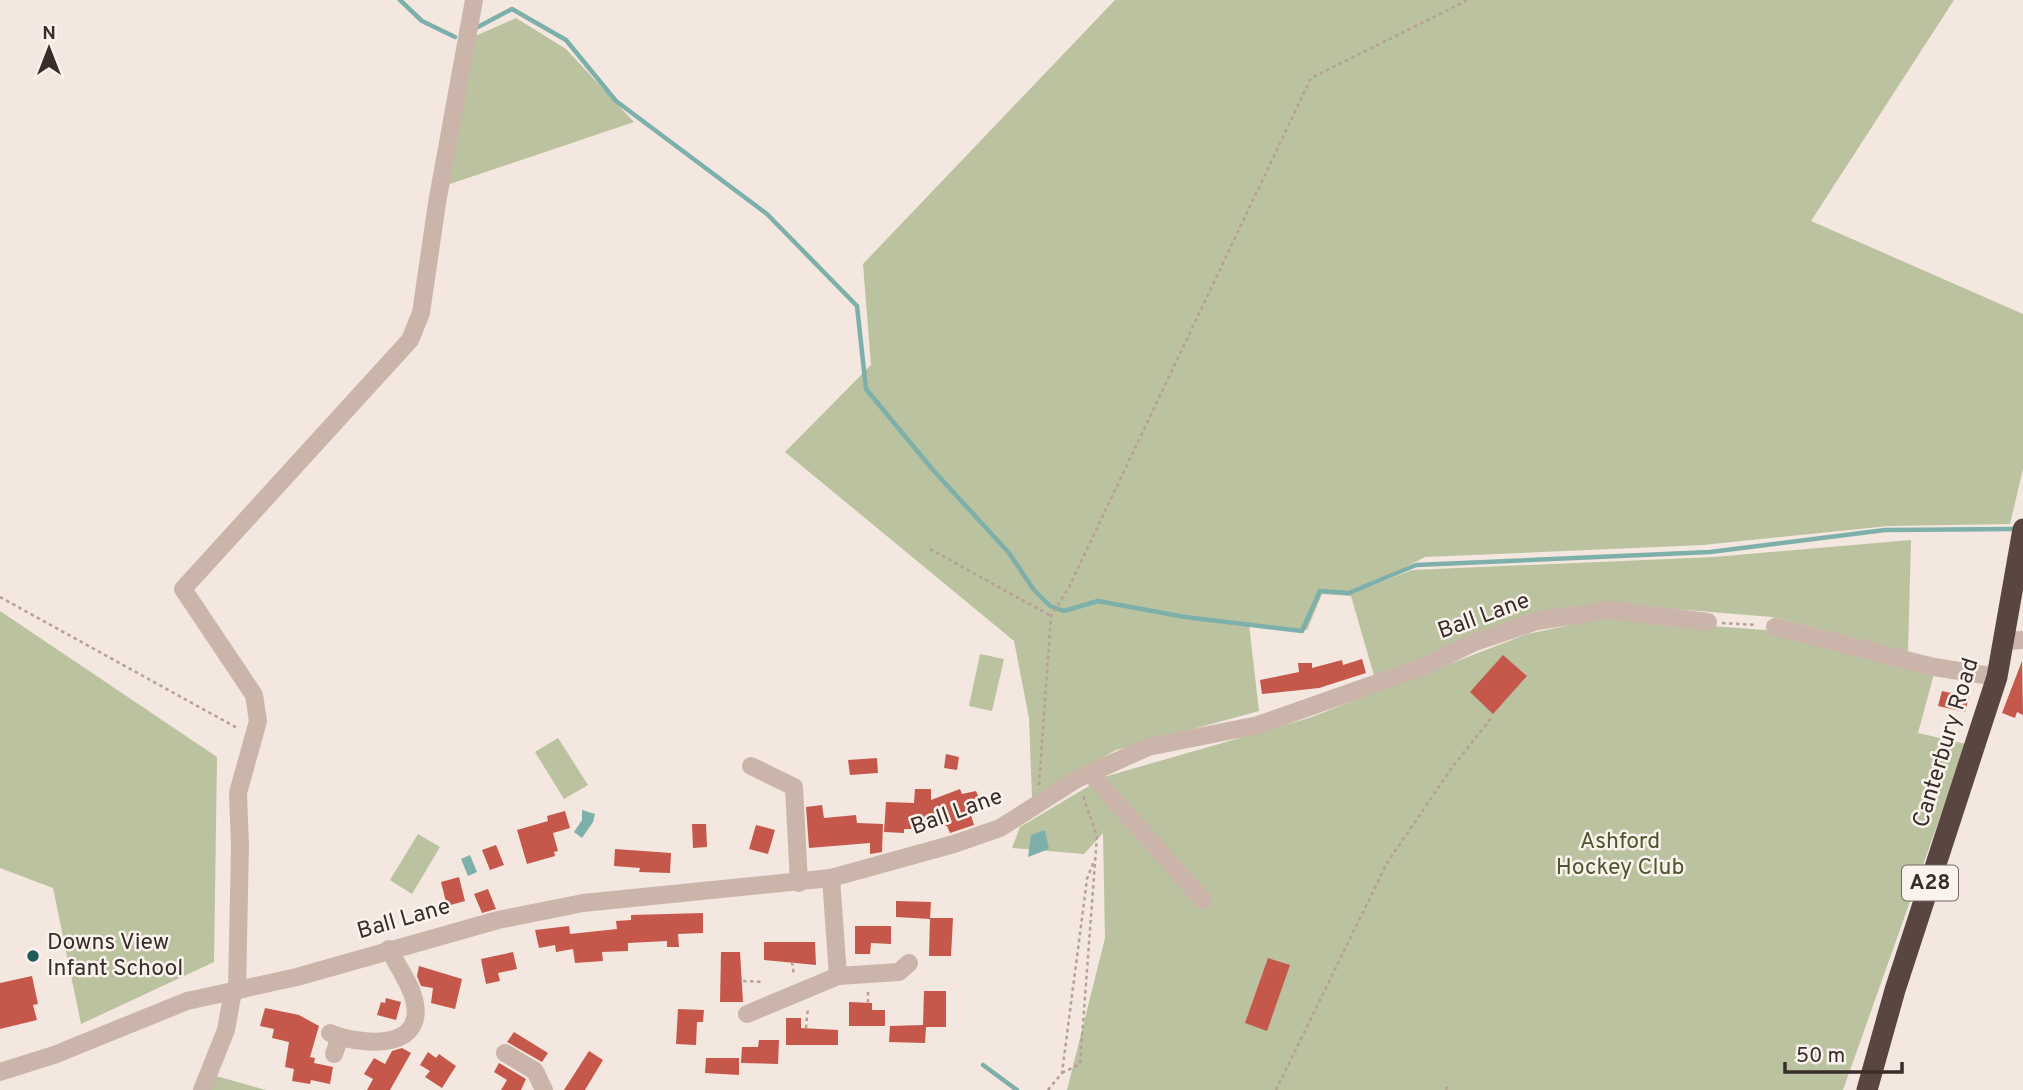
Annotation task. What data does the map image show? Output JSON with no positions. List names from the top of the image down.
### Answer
{
  "streets": {
    "highway": ["Canterbury Road", "A28"],
    "street": ["Ball Lane"]
  },
  "parks": ["Ashford Hockey Club"],
  "places": ["Downs View Infant School"],
  "scale_bar": "50 m",
  "north": "top"
}
